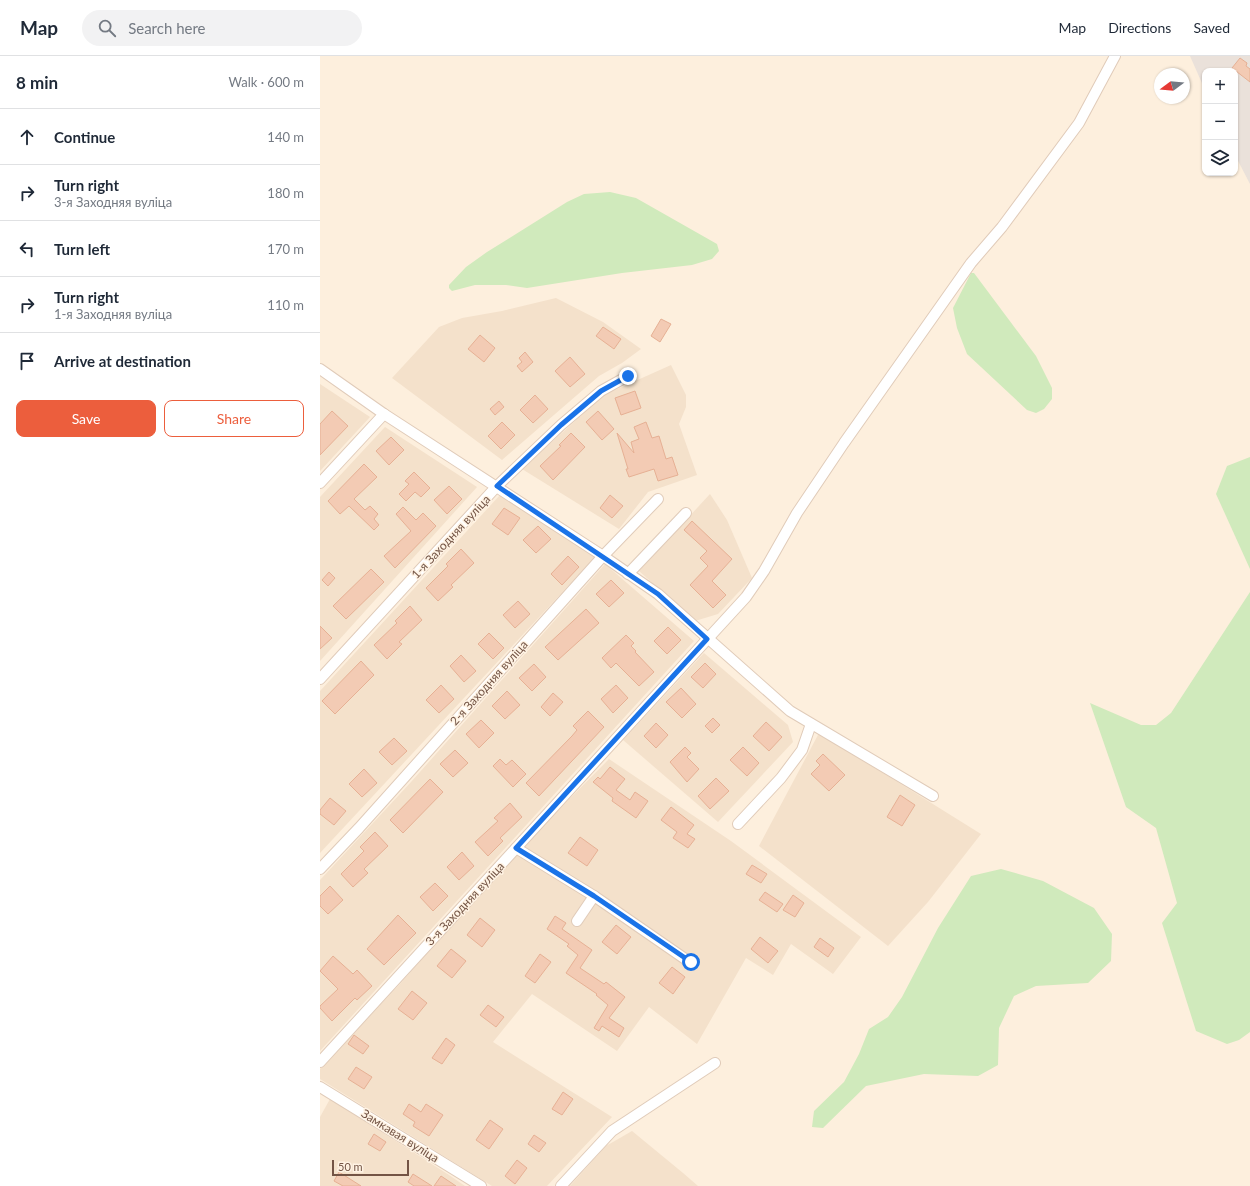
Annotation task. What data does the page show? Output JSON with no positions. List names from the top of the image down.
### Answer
{
  "streets": {
    "street": [
      "1-я Заходняя вуліца",
      "2-я Заходняя вуліца",
      "3-я Заходняя вуліца",
      "Замкавая вуліца"
    ]
  },
  "scale_bar": "50 m",
  "north": "left",
  "page": {
    "header": "Map",
    "search": "Search here",
    "nav": ["Map", "Directions", "Saved"],
    "heading": ["8 min", "Walk · 600 m"],
    "map_buttons": ["+", "−"],
    "list": [
      ["Continue", "140 m"],
      ["Turn right", "3-я Заходняя вуліца", "180 m"],
      ["Turn left", "170 m"],
      ["Turn right", "1-я Заходняя вуліца", "110 m"],
      "Arrive at destination"
    ],
    "buttons": ["Save", "Share"],
    "scale": "50 m"
  }
}
